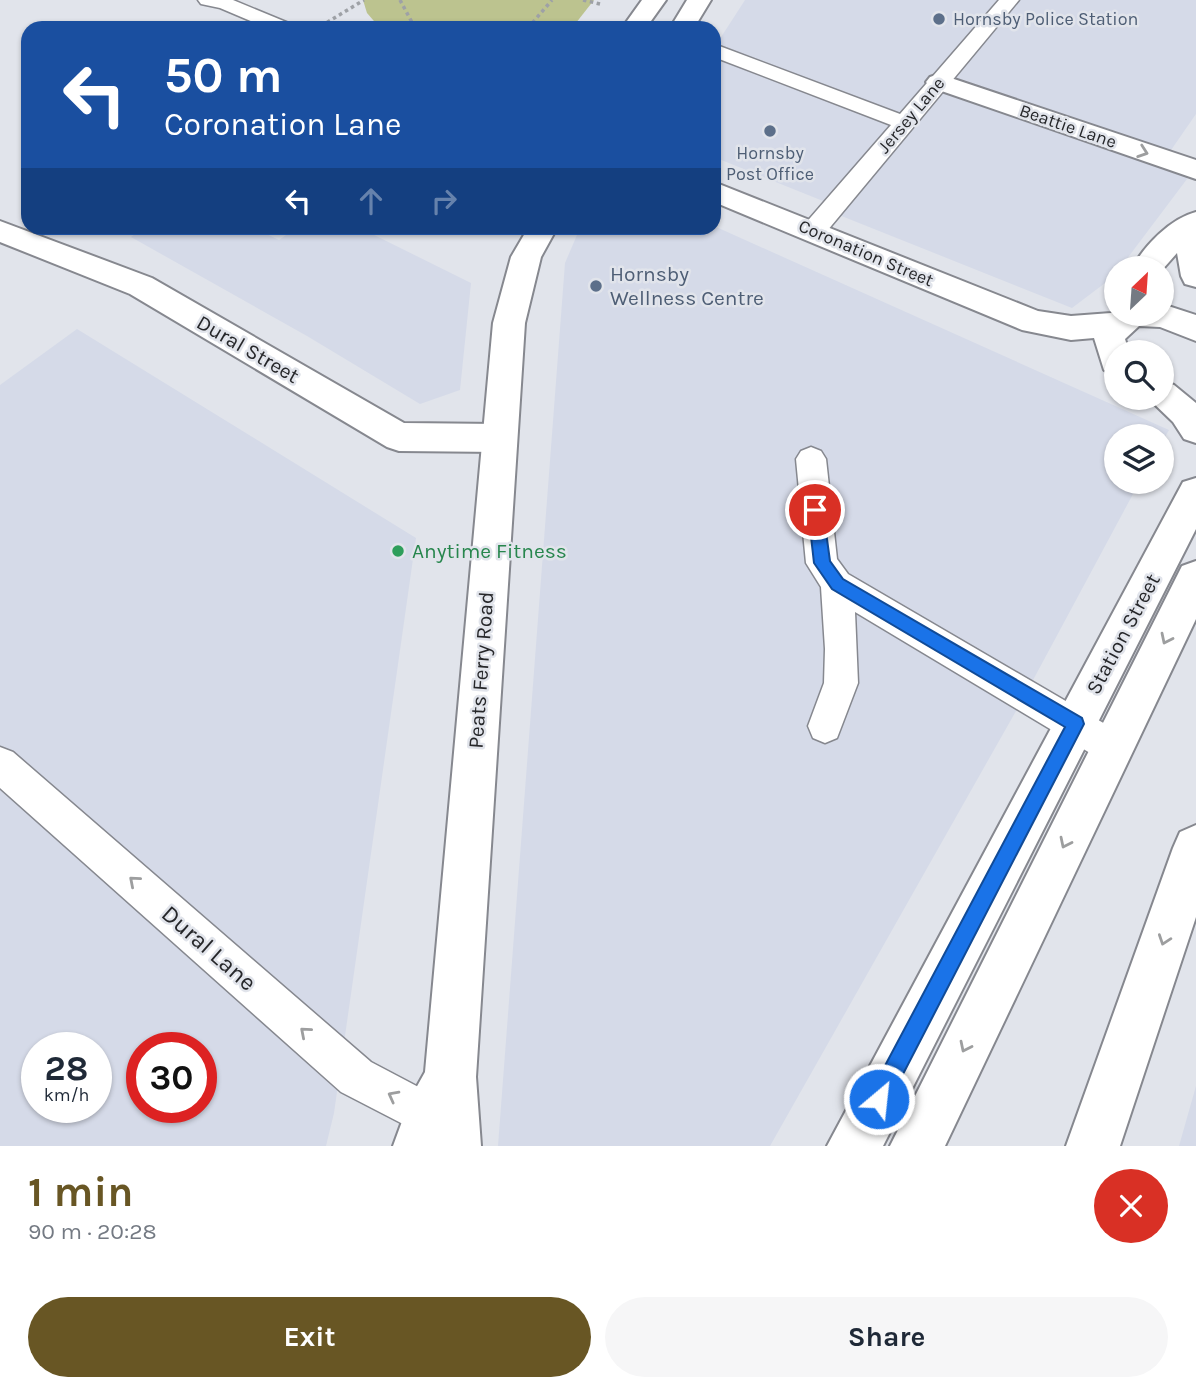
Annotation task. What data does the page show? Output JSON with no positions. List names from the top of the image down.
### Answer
{
  "streets": {
    "street": [
      "Beattie Lane",
      "Coronation Street",
      "Dural Street",
      "Station Street",
      "Peats Ferry Road"
    ],
    "lane": ["Jersey Lane", "Dural Lane"]
  },
  "crossings": [
    ["Jersey Lane", "Beattie Lane"],
    ["Jersey Lane", "Coronation Street"],
    ["Dural Street", "Peats Ferry Road"],
    ["Peats Ferry Road", "Dural Lane"]
  ],
  "one_way": ["Beattie Lane", "Dural Lane"],
  "places": [
    "Hornsby Police Station",
    "Hornsby Post Office",
    "Hornsby Wellness Centre",
    "Anytime Fitness"
  ],
  "north": "top right",
  "page": {
    "turn": ["50 m", "Coronation Lane"],
    "speed": "28 km/h",
    "limit": "30",
    "heading": ["1 min", "90 m · 20:28"],
    "buttons": ["Exit", "Share"]
  }
}
